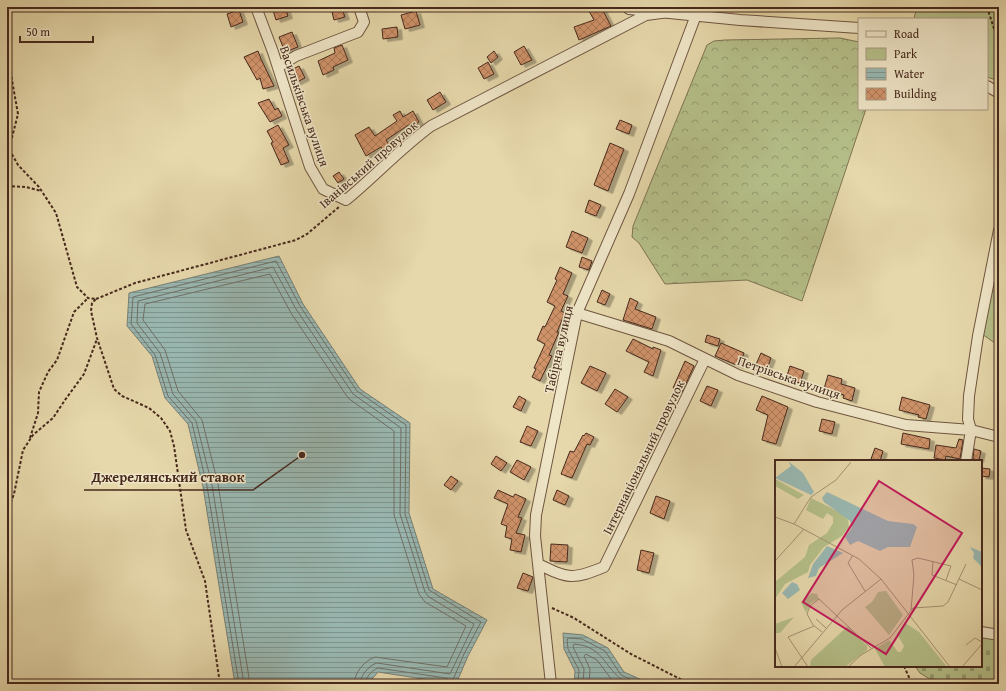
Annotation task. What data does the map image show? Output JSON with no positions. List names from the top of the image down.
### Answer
{
  "streets": {
    "street": [
      "Васильківська вулиця",
      "Іванівський провулок",
      "Табірна вулиця",
      "Петрівська вулиця",
      "Інтернаціональний провулок"
    ]
  },
  "crossings": [
    ["Васильківська вулиця", "Іванівський провулок"],
    ["Табірна вулиця", "Петрівська вулиця"],
    ["Табірна вулиця", "Інтернаціональний провулок"],
    ["Петрівська вулиця", "Інтернаціональний провулок"]
  ],
  "places": ["Джерелянський ставок"],
  "legend": [
    "Road",
    "Park",
    "Water",
    "Building"
  ],
  "scale_bar": "50 m"
}
